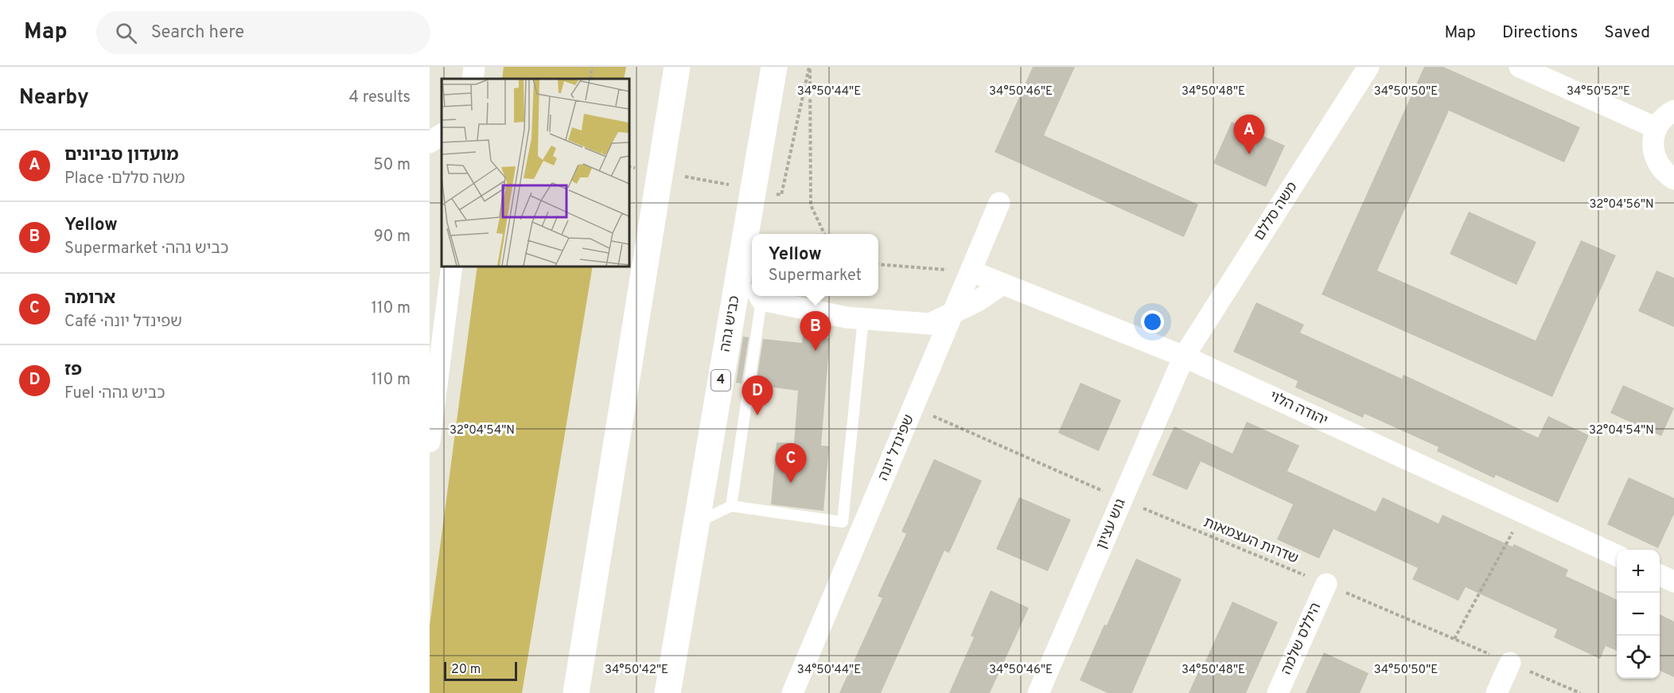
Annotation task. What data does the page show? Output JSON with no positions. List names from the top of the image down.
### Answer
{
  "streets": {
    "highway": ["כביש גהה", "4"],
    "street": [
      "משה סללם",
      "יהודה הלוי",
      "שפינדל יונה",
      "גוש עציון",
      "היללס שלמה"
    ],
    "path": ["שדרות העצמאות"]
  },
  "crossings": [
    ["משה סללם", "יהודה הלוי"],
    ["משה סללם", "גוש עציון"],
    ["יהודה הלוי", "שפינדל יונה"],
    ["יהודה הלוי", "גוש עציון"],
    ["שפינדל יונה", "שדרות העצמאות"],
    ["גוש עציון", "שדרות העצמאות"],
    ["שדרות העצמאות", "היללס שלמה"]
  ],
  "scale_bar": "20 m",
  "page": {
    "header": "Map",
    "search": "Search here",
    "nav": ["Map", "Directions", "Saved"],
    "heading": ["Nearby", "4 results"],
    "pins": [
      "A",
      "B",
      "D",
      "C"
    ],
    "list": [
      {
        "mark": "A",
        "name": "מועדון סביונים",
        "note": "Place · משה סללם",
        "value": "50 m"
      },
      {
        "mark": "B",
        "name": "Yellow",
        "note": "Supermarket · כביש גהה",
        "value": "90 m"
      },
      {
        "mark": "C",
        "name": "ארומה",
        "note": "Café · שפינדל יונה",
        "value": "110 m"
      },
      {
        "mark": "D",
        "name": "פז",
        "note": "Fuel · כביש גהה",
        "value": "110 m"
      }
    ],
    "popup": ["Yellow", "Supermarket"],
    "map_buttons": ["+", "−"],
    "scale": "20 m"
  },
  "coordinates": [
    "34°50'44\"E",
    "34°50'46\"E",
    "34°50'48\"E",
    "34°50'50\"E",
    "34°50'52\"E",
    "32°04'56\"N",
    "32°04'54\"N",
    "34°50'42\"E"
  ]
}
